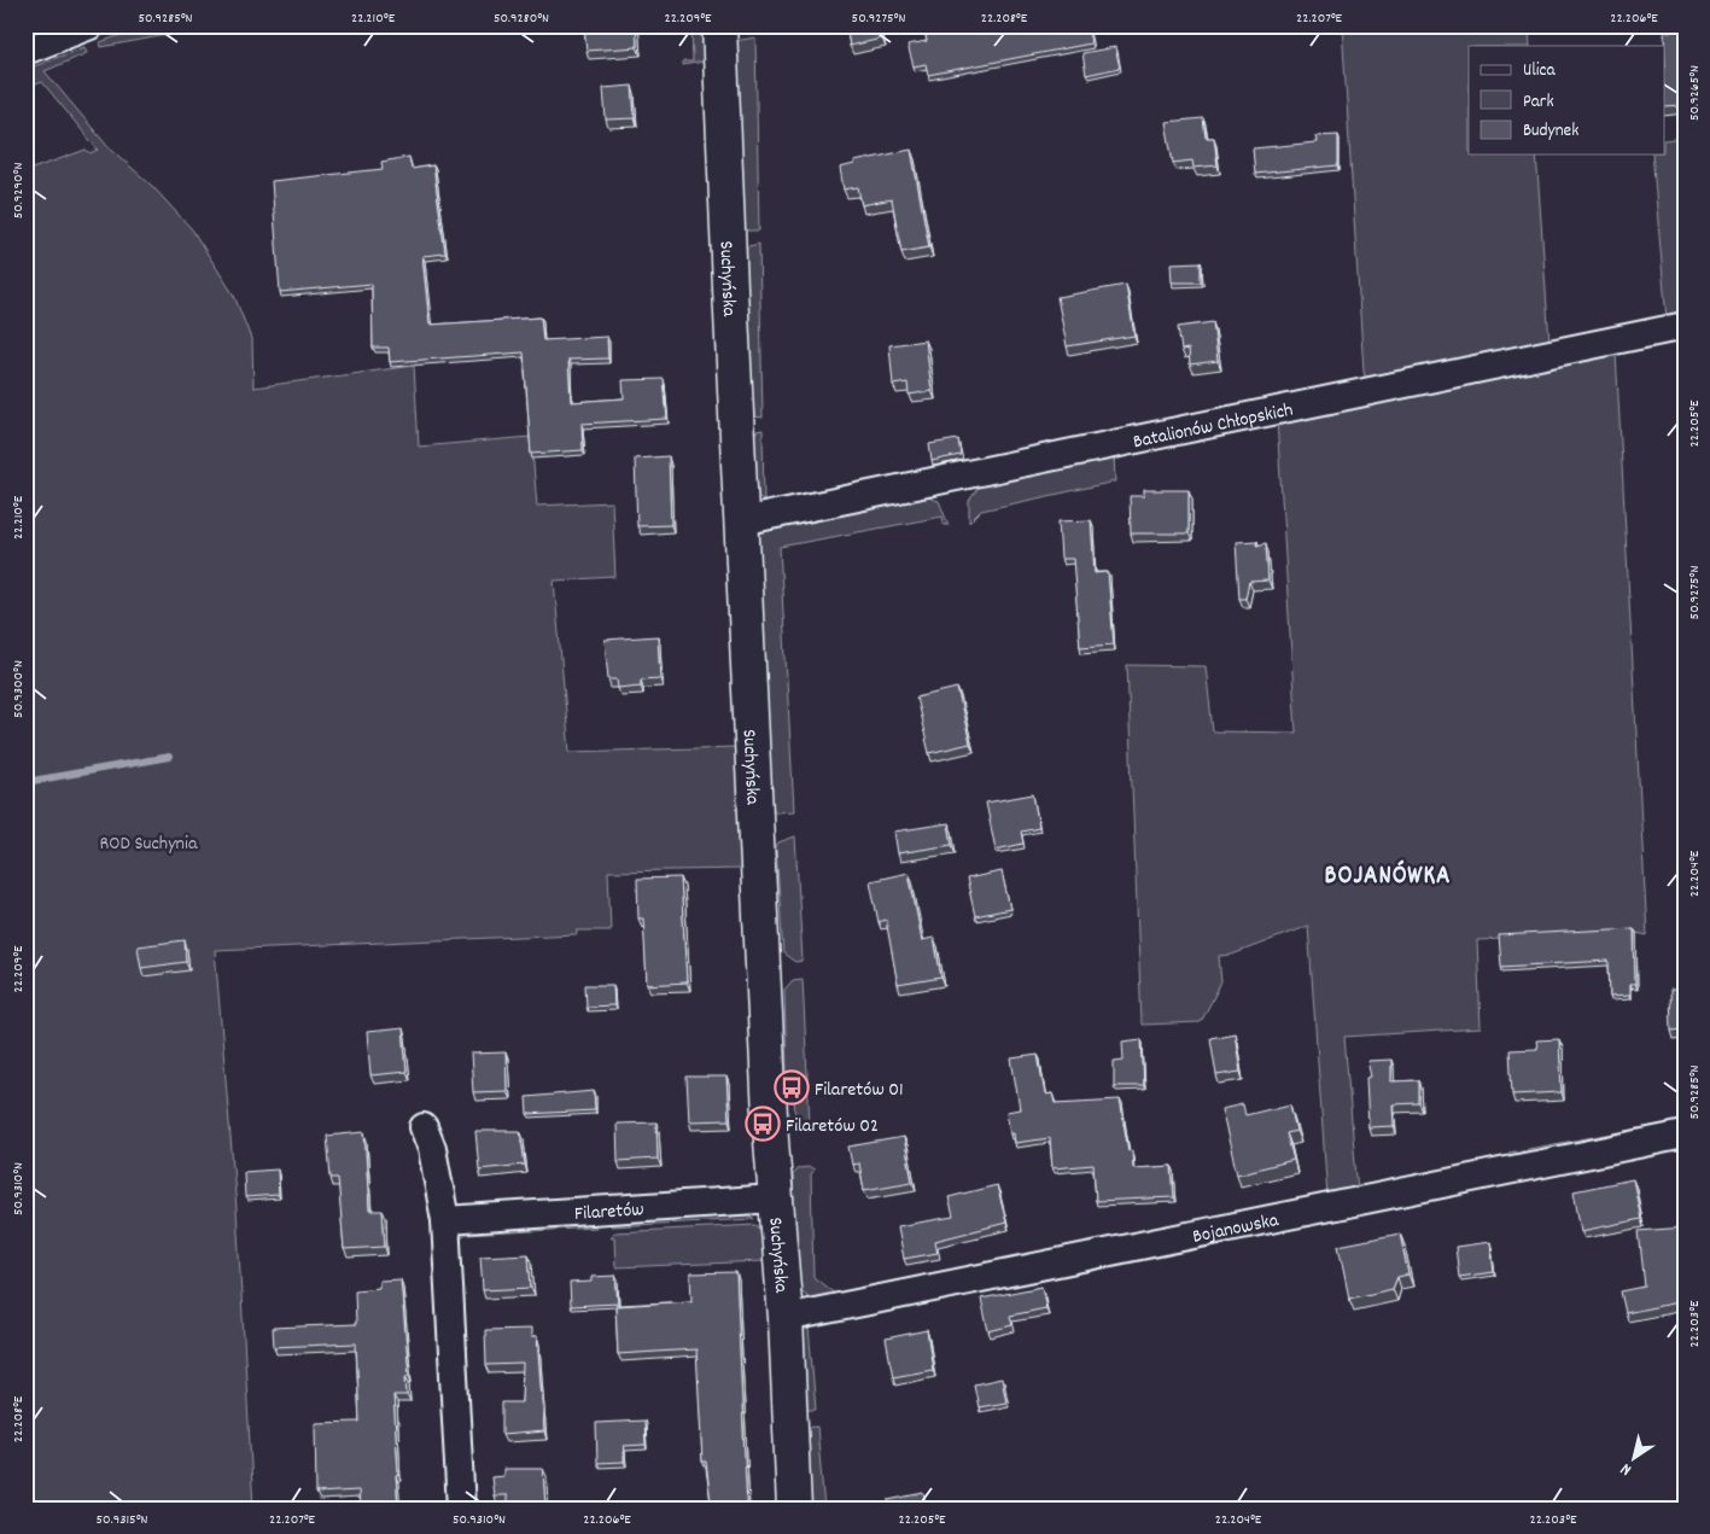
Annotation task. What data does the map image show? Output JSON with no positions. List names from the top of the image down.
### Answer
{
  "streets": {
    "street": [
      "Suchyńska",
      "Batalionów Chłopskich",
      "Filaretów",
      "Bojanowska"
    ]
  },
  "crossings": [
    ["Suchyńska", "Batalionów Chłopskich"],
    ["Suchyńska", "Filaretów"],
    ["Suchyńska", "Bojanowska"]
  ],
  "districts": ["BOJANÓWKA"],
  "parks": ["ROD Suchynia"],
  "places": {
    "bus stop": ["Filaretów 01", "Filaretów 02"]
  },
  "legend": ["Ulica", "Park", "Budynek"],
  "north": "bottom left",
  "coordinates": [
    "50.9285°N",
    "22.210°E",
    "50.9280°N",
    "22.209°E",
    "50.9275°N",
    "22.208°E",
    "22.207°E",
    "22.206°E",
    "50.9265°N",
    "50.9290°N",
    "22.205°E",
    "50.9300°N",
    "22.204°E",
    "50.9310°N",
    "22.203°E",
    "50.9315°N"
  ]
}
